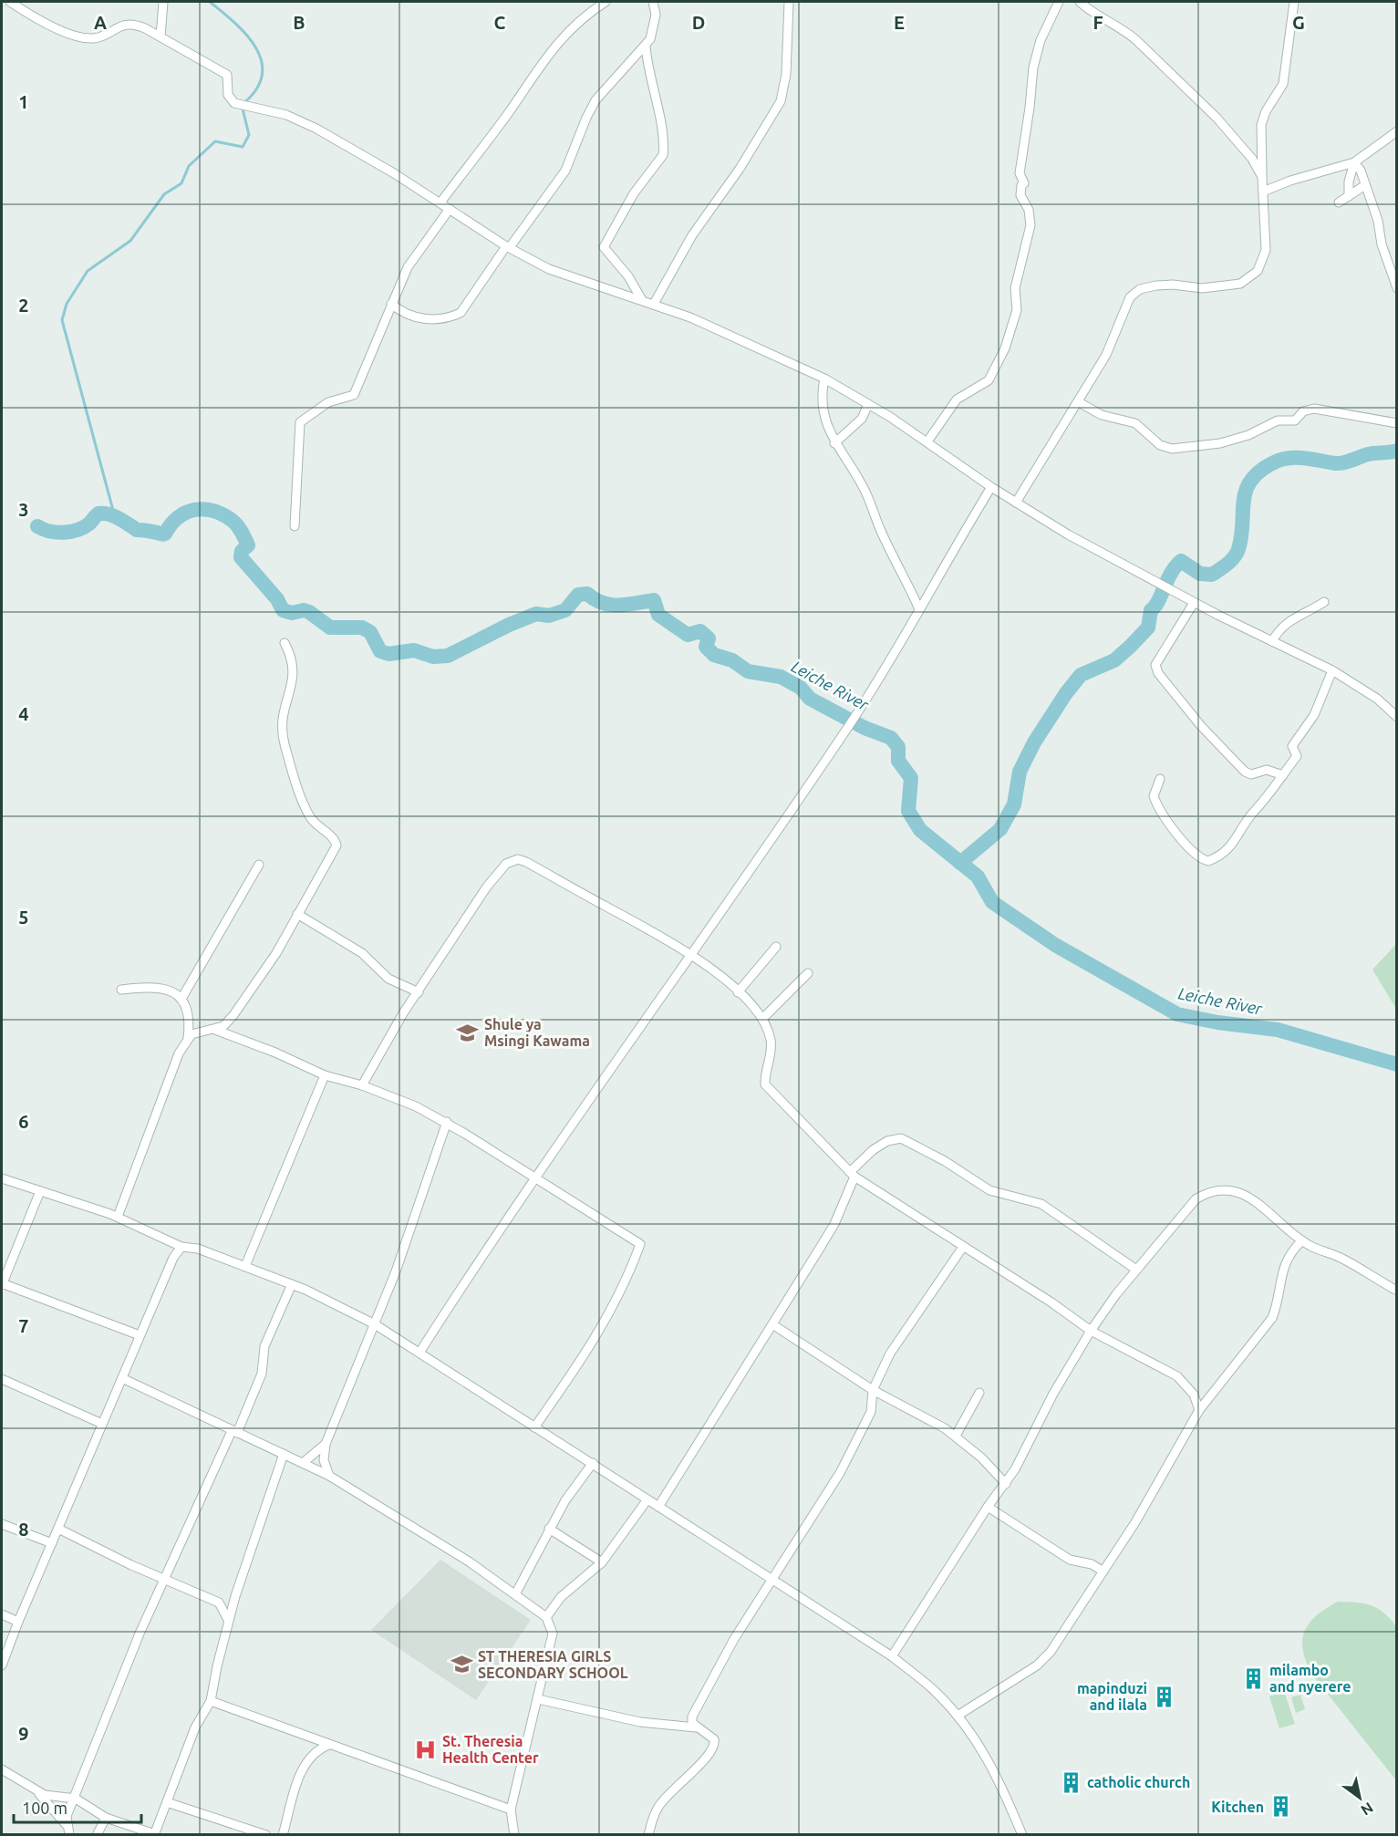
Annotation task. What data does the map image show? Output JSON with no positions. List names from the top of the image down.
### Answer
{
  "water": ["Leiche River"],
  "places": {
    "school or university": ["Shule ya Msingi Kawama", "ST THERESIA GIRLS SECONDARY SCHOOL"],
    "building": [
      "milambo and nyerere",
      "mapinduzi and ilala",
      "catholic church",
      "Kitchen"
    ],
    "hospital": ["St. Theresia Health Center"]
  },
  "scale_bar": "100 m",
  "north": "bottom right",
  "grid": {
    "columns": [
      "A",
      "B",
      "C",
      "D",
      "E",
      "F",
      "G"
    ],
    "rows": [
      "1",
      "2",
      "3",
      "4",
      "5",
      "6",
      "7",
      "8",
      "9"
    ]
  }
}
